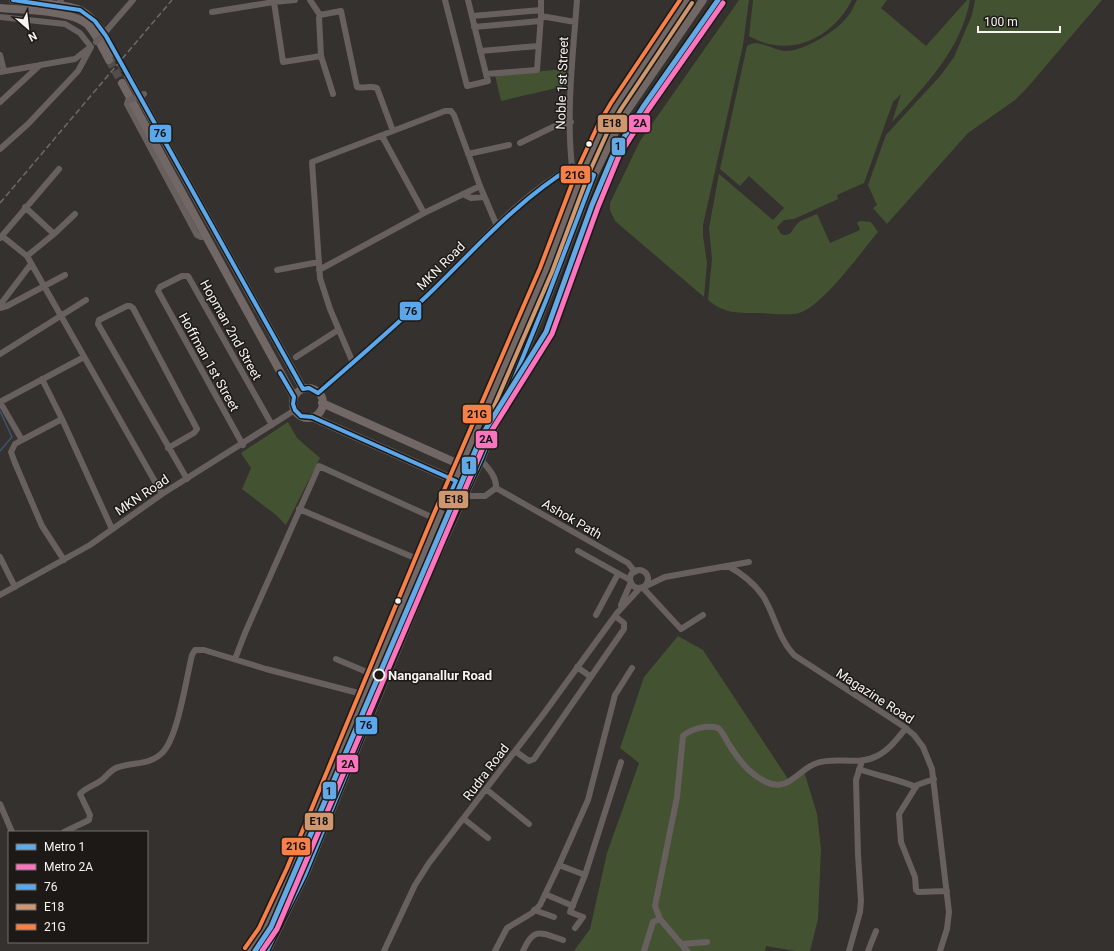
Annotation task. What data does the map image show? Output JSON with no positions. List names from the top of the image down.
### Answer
{
  "streets": {
    "street": [
      "Noble 1st Street",
      "MKN Road",
      "Hopman 2nd Street",
      "Hoffman 1st Street",
      "Ashok Path",
      "Magazine Road",
      "Rudra Road"
    ]
  },
  "crossings": [
    ["Noble 1st Street", "MKN Road"],
    ["MKN Road", "Hopman 2nd Street"],
    ["MKN Road", "Hoffman 1st Street"],
    ["Hopman 2nd Street", "Hoffman 1st Street"],
    ["Ashok Path", "Rudra Road"]
  ],
  "places": ["Nanganallur Road"],
  "lines": [
    "metro line 1",
    "transit line 76",
    "transit line 21G",
    "metro line 2A",
    "transit line E18"
  ],
  "legend": [
    "Metro 1",
    "Metro 2A",
    "76",
    "E18",
    "21G"
  ],
  "scale_bar": "100 m",
  "north": "bottom right"
}
